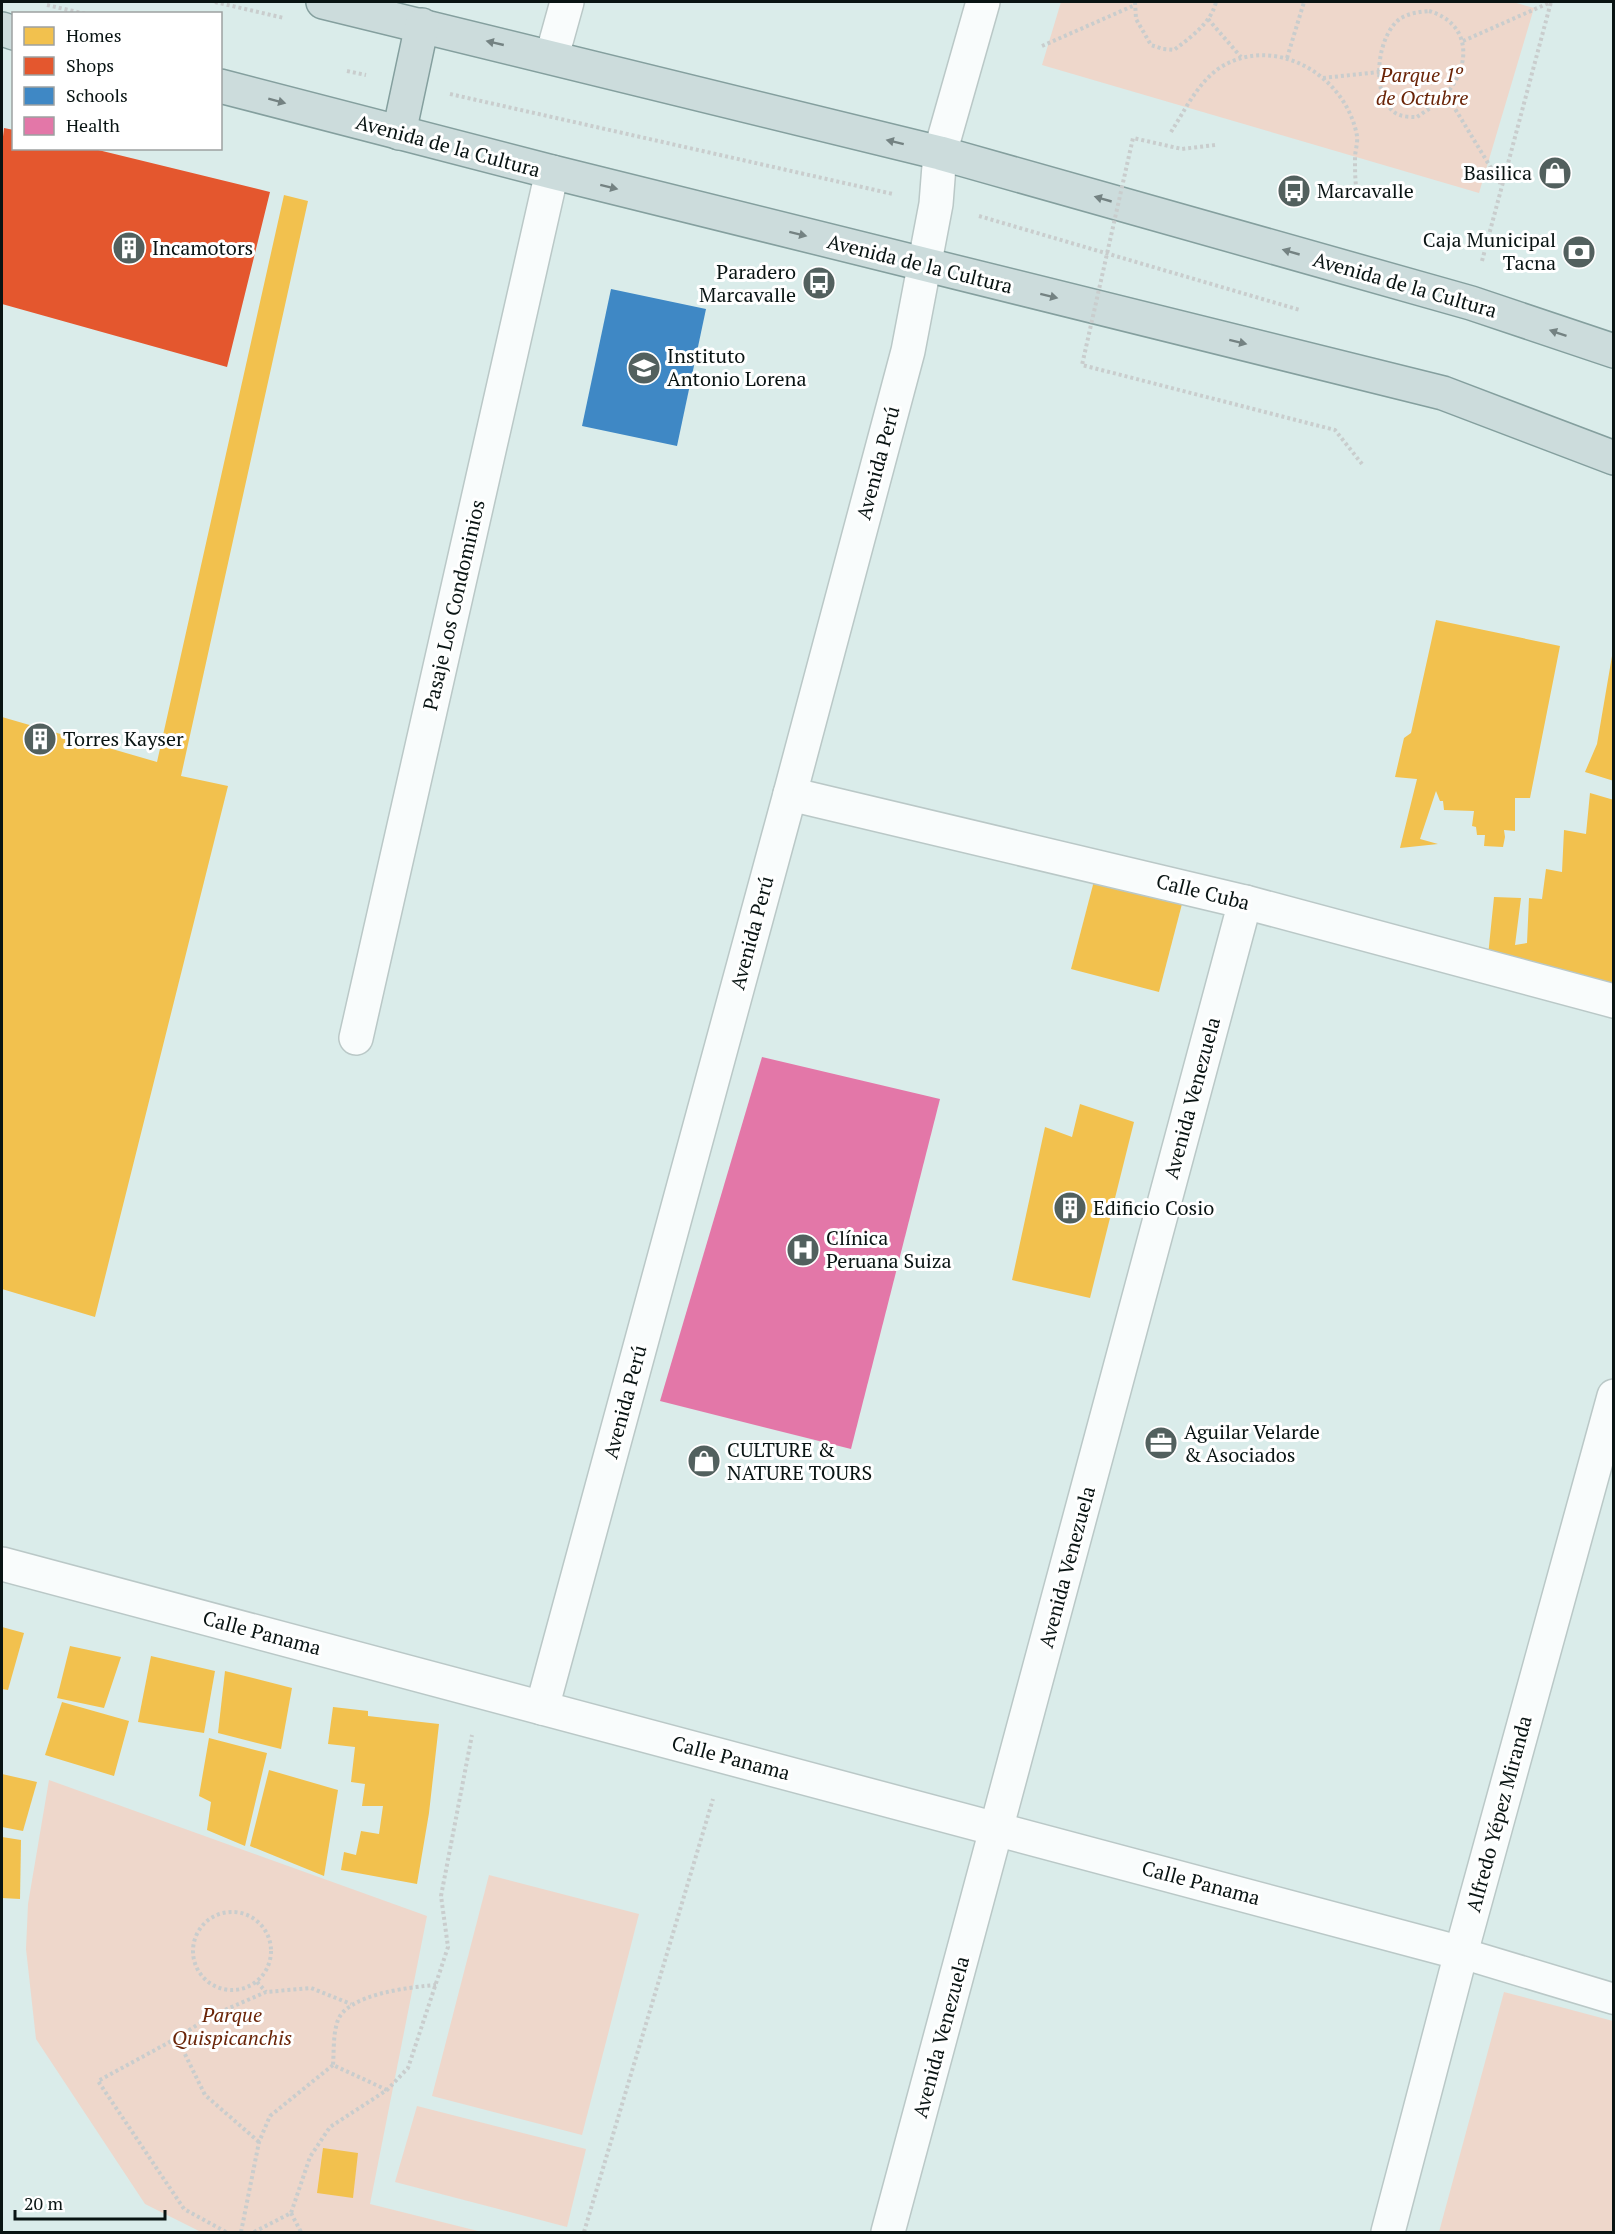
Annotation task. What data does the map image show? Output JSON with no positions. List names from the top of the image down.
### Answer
{
  "streets": {
    "highway": ["Avenida de la Cultura"],
    "street": [
      "Avenida Perú",
      "Pasaje Los Condominios",
      "Calle Cuba",
      "Avenida Venezuela",
      "Calle Panama",
      "Alfredo Yépez Miranda"
    ]
  },
  "crossings": [
    ["Avenida de la Cultura", "Avenida Perú"],
    ["Avenida de la Cultura", "Pasaje Los Condominios"],
    ["Avenida Perú", "Calle Cuba"],
    ["Avenida Perú", "Calle Panama"],
    ["Calle Cuba", "Avenida Venezuela"],
    ["Avenida Venezuela", "Calle Panama"],
    ["Calle Panama", "Alfredo Yépez Miranda"]
  ],
  "parks": ["Parque 1º de Octubre", "Parque Quispicanchis"],
  "places": {
    "shop": ["Basilica", "CULTURE & NATURE TOURS"],
    "bus stop": ["Marcavalle", "Paradero Marcavalle"],
    "building": ["Incamotors", "Torres Kayser", "Edificio Cosio"],
    "bank": ["Caja Municipal Tacna"],
    "school or university": ["Instituto Antonio Lorena"],
    "hospital": ["Clínica Peruana Suiza"],
    "office": ["Aguilar Velarde & Asociados"]
  },
  "legend": [
    "Homes",
    "Shops",
    "Schools",
    "Health"
  ],
  "scale_bar": "20 m"
}
